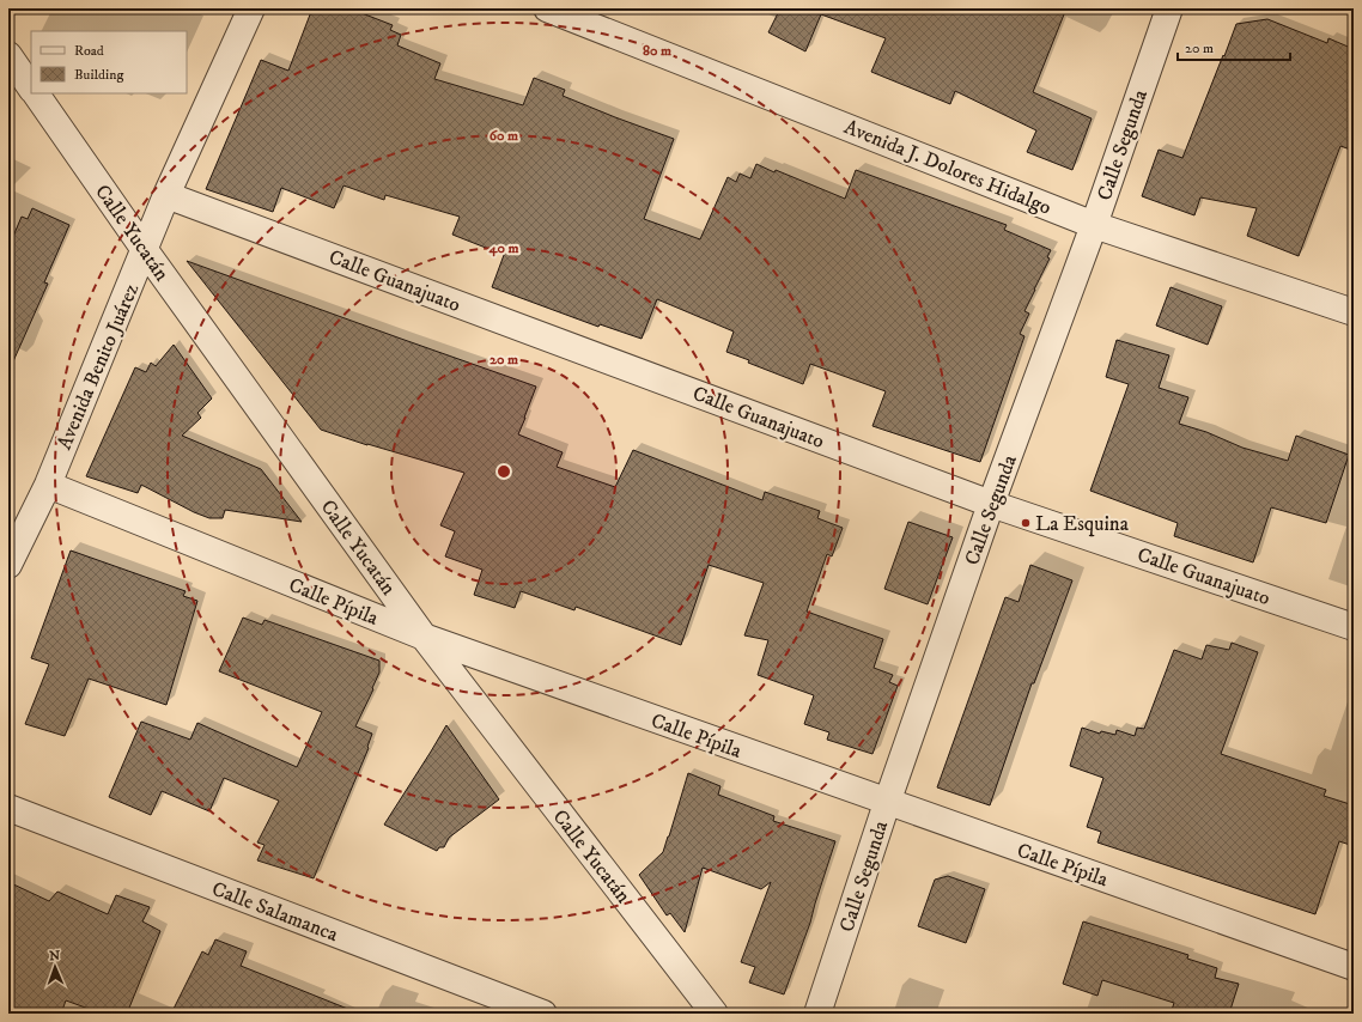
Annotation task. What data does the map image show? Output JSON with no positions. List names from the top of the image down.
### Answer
{
  "streets": {
    "street": [
      "Calle Segunda",
      "Avenida J. Dolores Hidalgo",
      "Calle Yucatán",
      "Calle Guanajuato",
      "Avenida Benito Juárez",
      "Calle Pípila",
      "Calle Salamanca"
    ]
  },
  "crossings": [
    ["Calle Segunda", "Avenida J. Dolores Hidalgo"],
    ["Calle Segunda", "Calle Guanajuato"],
    ["Calle Segunda", "Calle Pípila"],
    ["Calle Yucatán", "Avenida Benito Juárez"],
    ["Calle Yucatán", "Calle Pípila"],
    ["Calle Guanajuato", "Avenida Benito Juárez"],
    ["Avenida Benito Juárez", "Calle Pípila"]
  ],
  "places": ["La Esquina"],
  "legend": ["Road", "Building"],
  "scale_bar": "20 m",
  "north": "top",
  "rings": [
    "80 m",
    "60 m",
    "40 m",
    "20 m"
  ]
}
